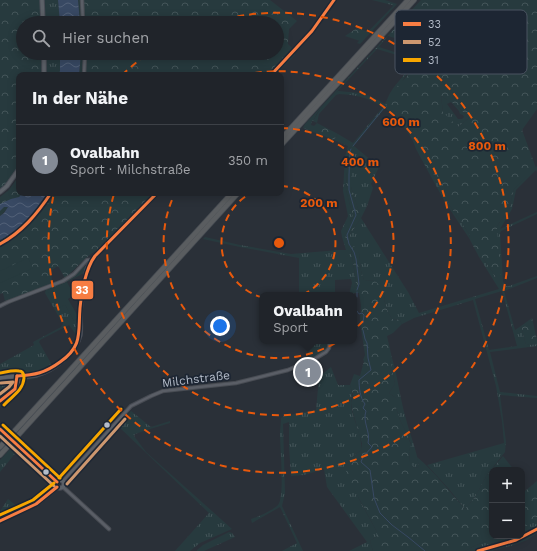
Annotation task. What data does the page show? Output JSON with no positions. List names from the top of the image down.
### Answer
{
  "streets": {
    "street": ["Milchstraße"]
  },
  "lines": ["transit line 33", "transit line 31", "transit line 52"],
  "legend": ["33", "52", "31"],
  "page": {
    "search": "Hier suchen",
    "heading": "In der Nähe",
    "list": [
      {
        "mark": "1",
        "name": "Ovalbahn",
        "note": "Sport · Milchstraße",
        "value": "350 m"
      }
    ],
    "popup": ["Ovalbahn", "Sport"],
    "pins": "1",
    "map_buttons": ["+", "−"]
  },
  "rings": [
    "600 m",
    "800 m",
    "400 m",
    "200 m"
  ]
}
